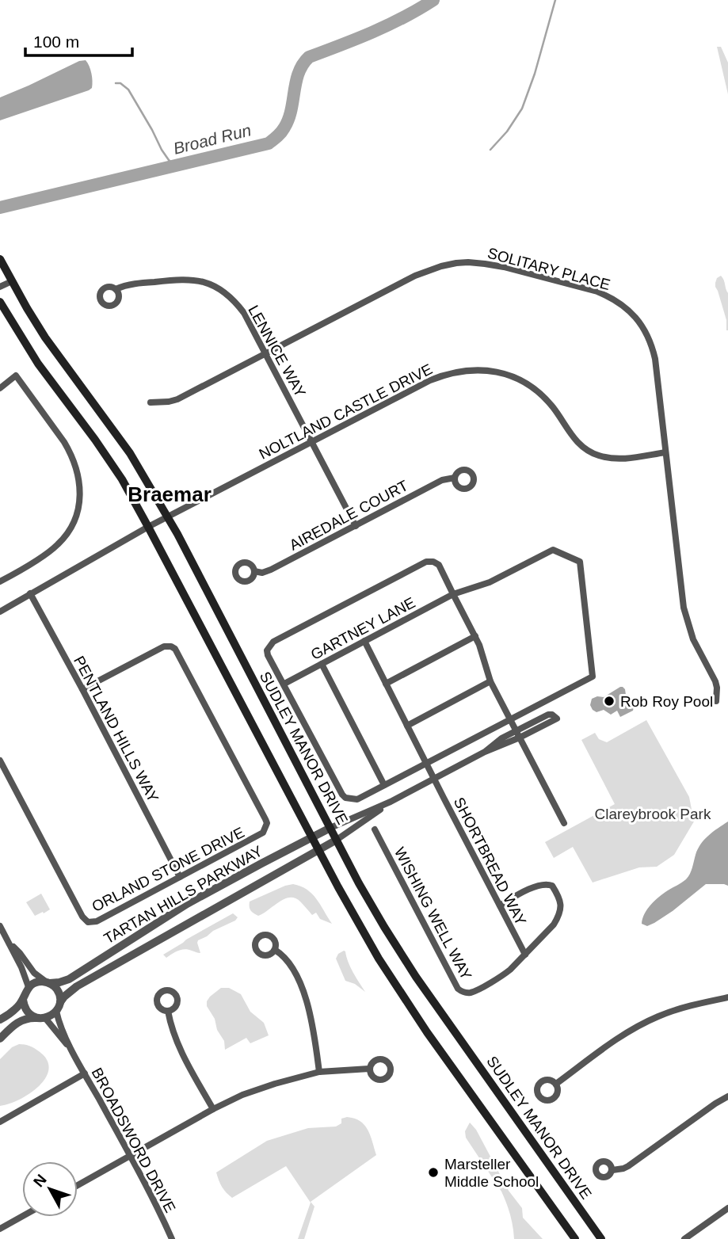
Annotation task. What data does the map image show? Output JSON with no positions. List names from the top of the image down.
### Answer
{
  "streets": {
    "main road": ["SUDLEY MANOR DRIVE"],
    "street": [
      "SOLITARY PLACE",
      "LENNICE WAY",
      "NOLTLAND CASTLE DRIVE",
      "AIREDALE COURT",
      "GARTNEY LANE",
      "PENTLAND HILLS WAY",
      "SHORTBREAD WAY",
      "ORLAND STONE DRIVE",
      "TARTAN HILLS PARKWAY",
      "WISHING WELL WAY",
      "BROADSWORD DRIVE"
    ]
  },
  "crossings": [
    ["SOLITARY PLACE", "LENNICE WAY"],
    ["SOLITARY PLACE", "NOLTLAND CASTLE DRIVE"],
    ["LENNICE WAY", "NOLTLAND CASTLE DRIVE"],
    ["LENNICE WAY", "AIREDALE COURT"],
    ["NOLTLAND CASTLE DRIVE", "SUDLEY MANOR DRIVE"],
    ["GARTNEY LANE", "SHORTBREAD WAY"],
    ["PENTLAND HILLS WAY", "ORLAND STONE DRIVE"],
    ["SUDLEY MANOR DRIVE", "TARTAN HILLS PARKWAY"],
    ["SHORTBREAD WAY", "WISHING WELL WAY"],
    ["TARTAN HILLS PARKWAY", "BROADSWORD DRIVE"]
  ],
  "districts": ["Braemar"],
  "water": ["Broad Run"],
  "parks": ["Clareybrook Park"],
  "places": ["Rob Roy Pool", "Marsteller Middle School"],
  "scale_bar": "100 m",
  "north": "top left"
}
